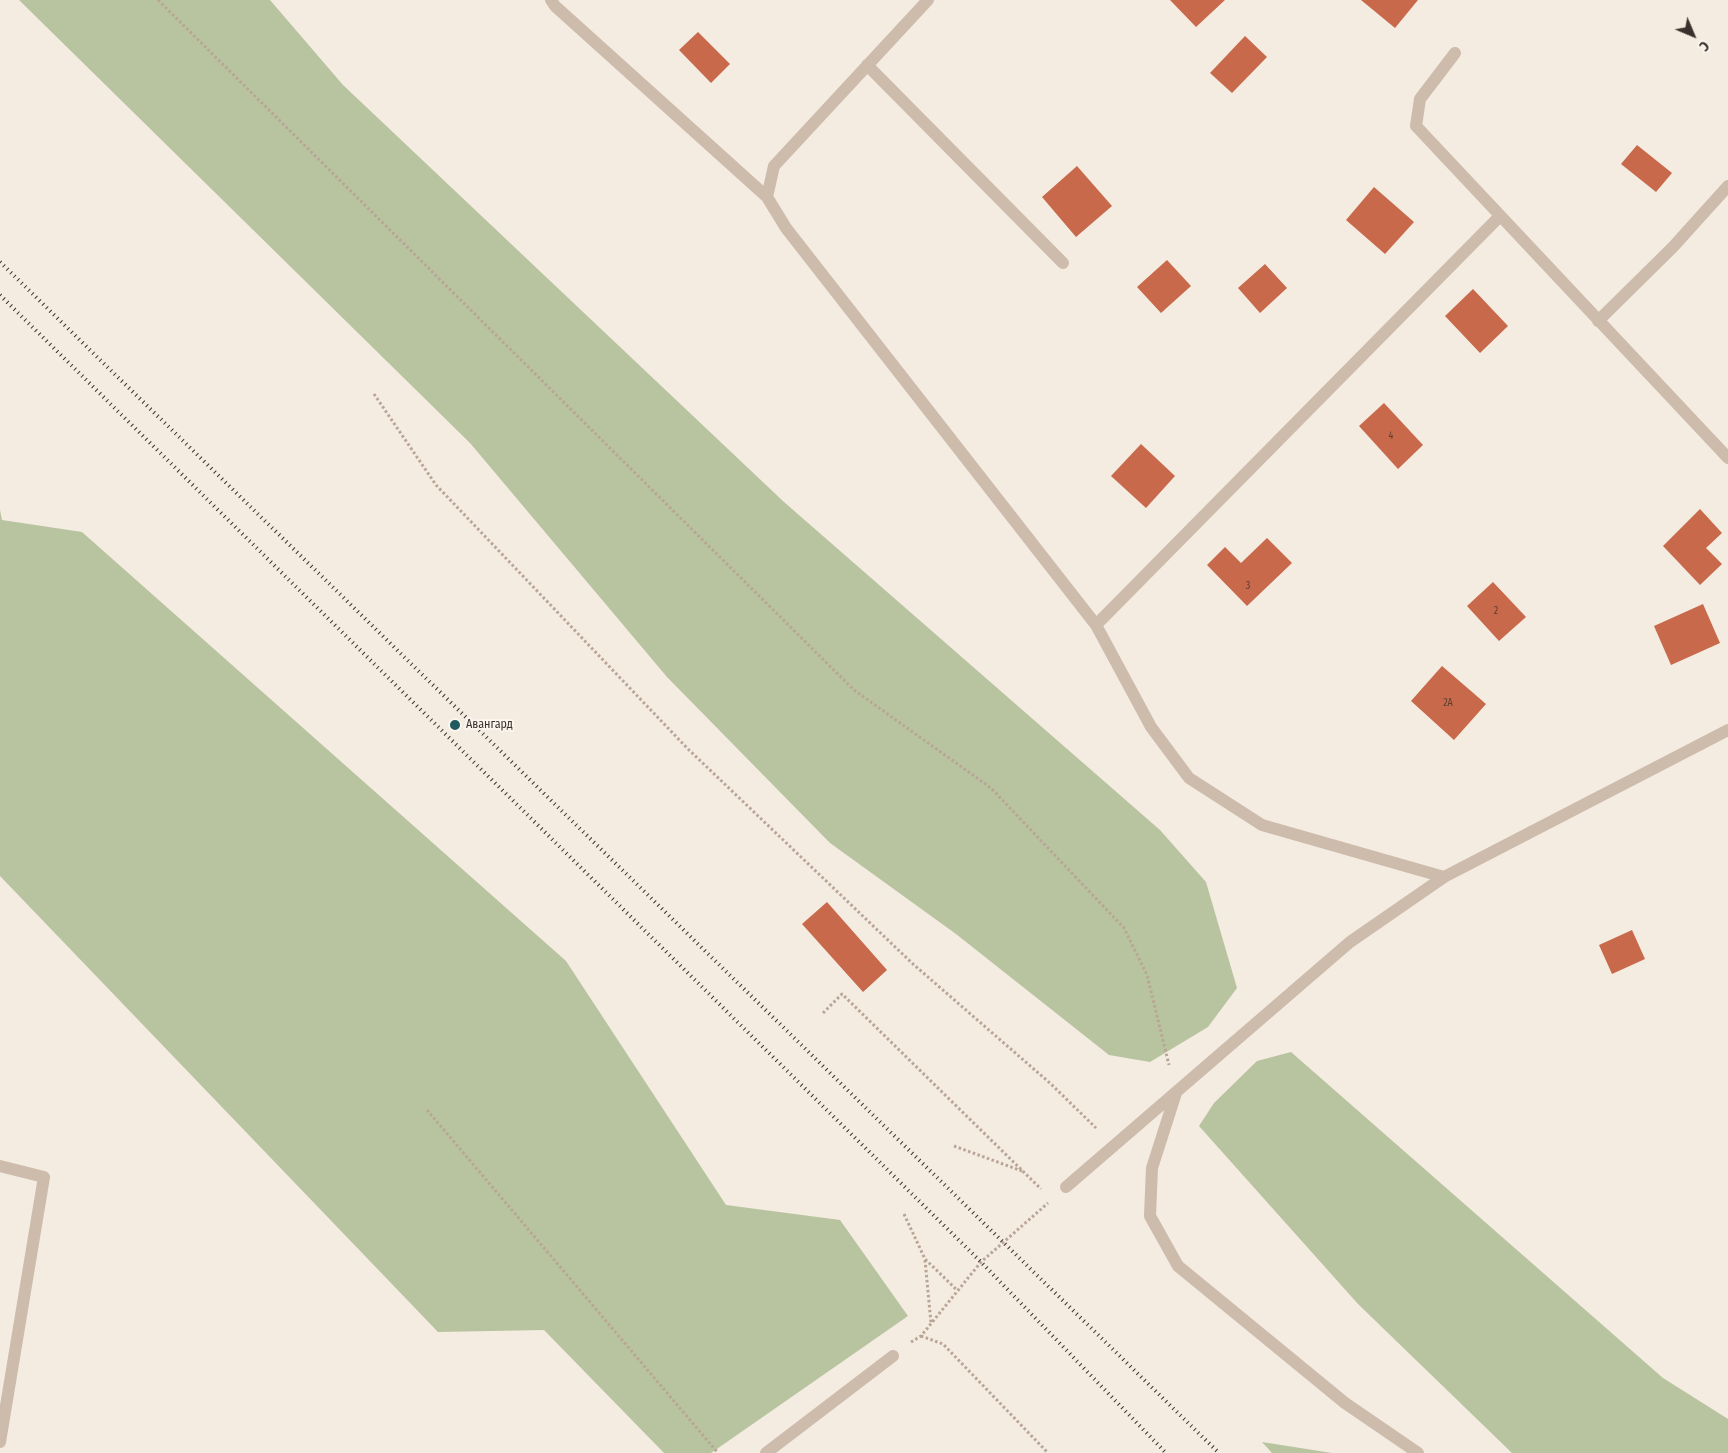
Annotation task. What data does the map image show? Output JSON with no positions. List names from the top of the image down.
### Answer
{
  "places": ["Авангард"],
  "house_numbers": [
    "4",
    "3",
    "2",
    "2А"
  ],
  "north": "bottom right"
}
